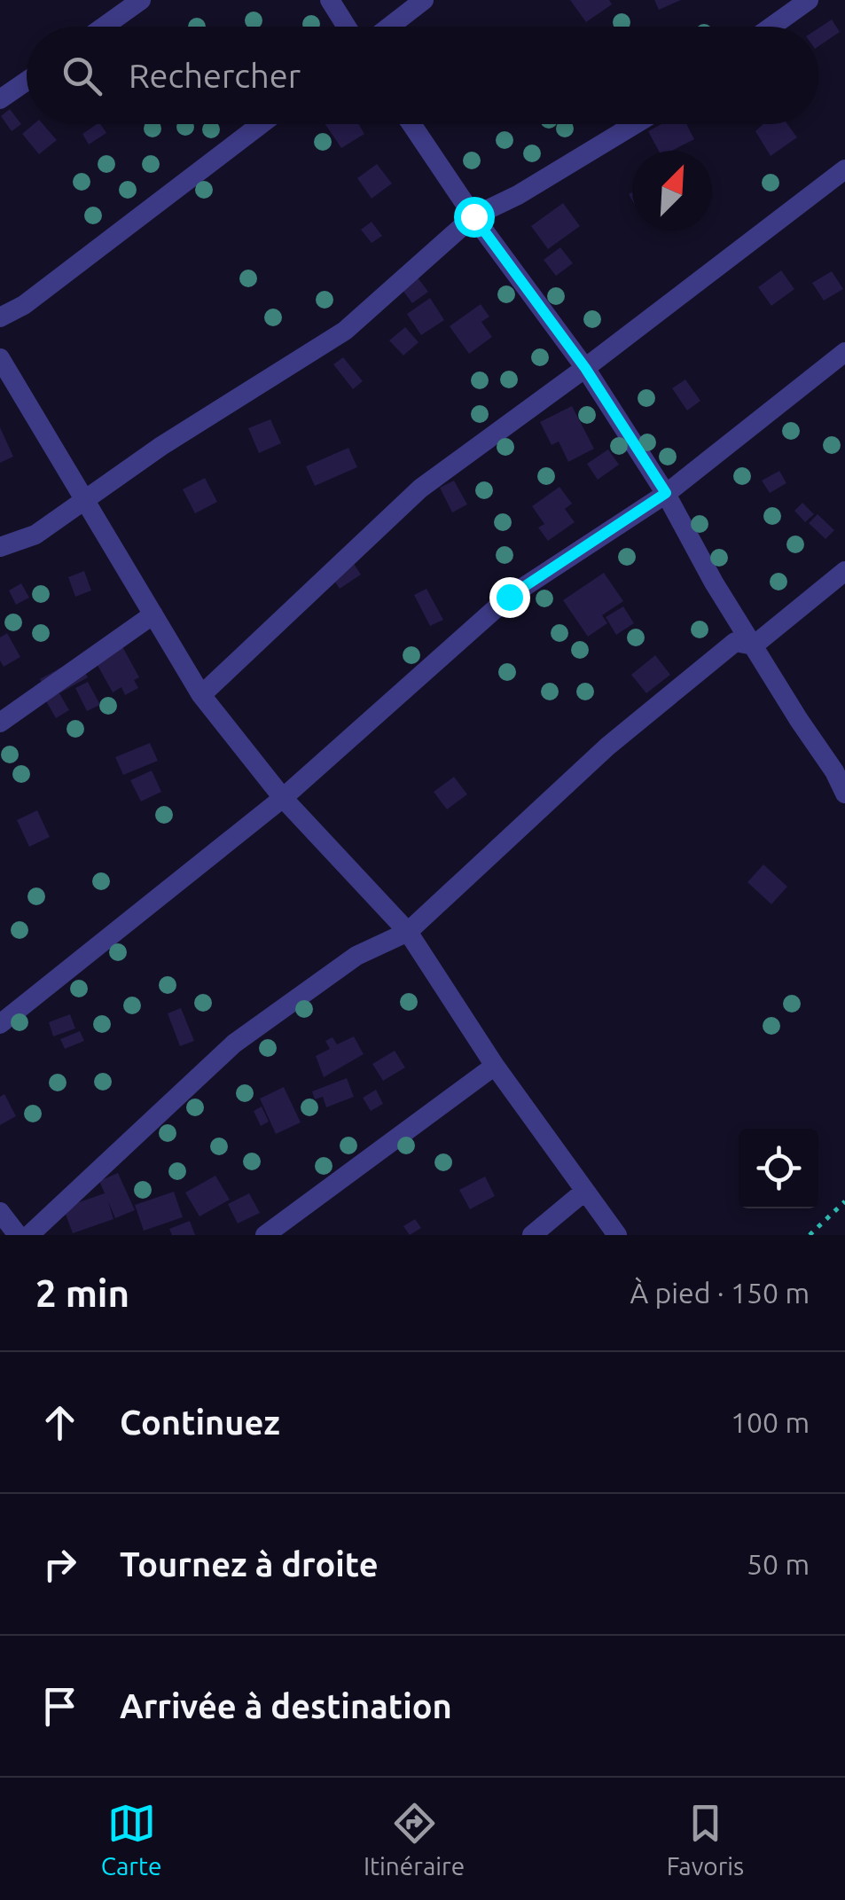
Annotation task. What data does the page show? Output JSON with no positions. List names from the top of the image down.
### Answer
{
  "north": "top right",
  "page": {
    "search": "Rechercher",
    "heading": ["2 min", "À pied · 150 m"],
    "list": [
      ["Continuez", "100 m"],
      ["Tournez à droite", "50 m"],
      "Arrivée à destination"
    ],
    "nav": ["Carte", "Itinéraire", "Favoris"]
  }
}
